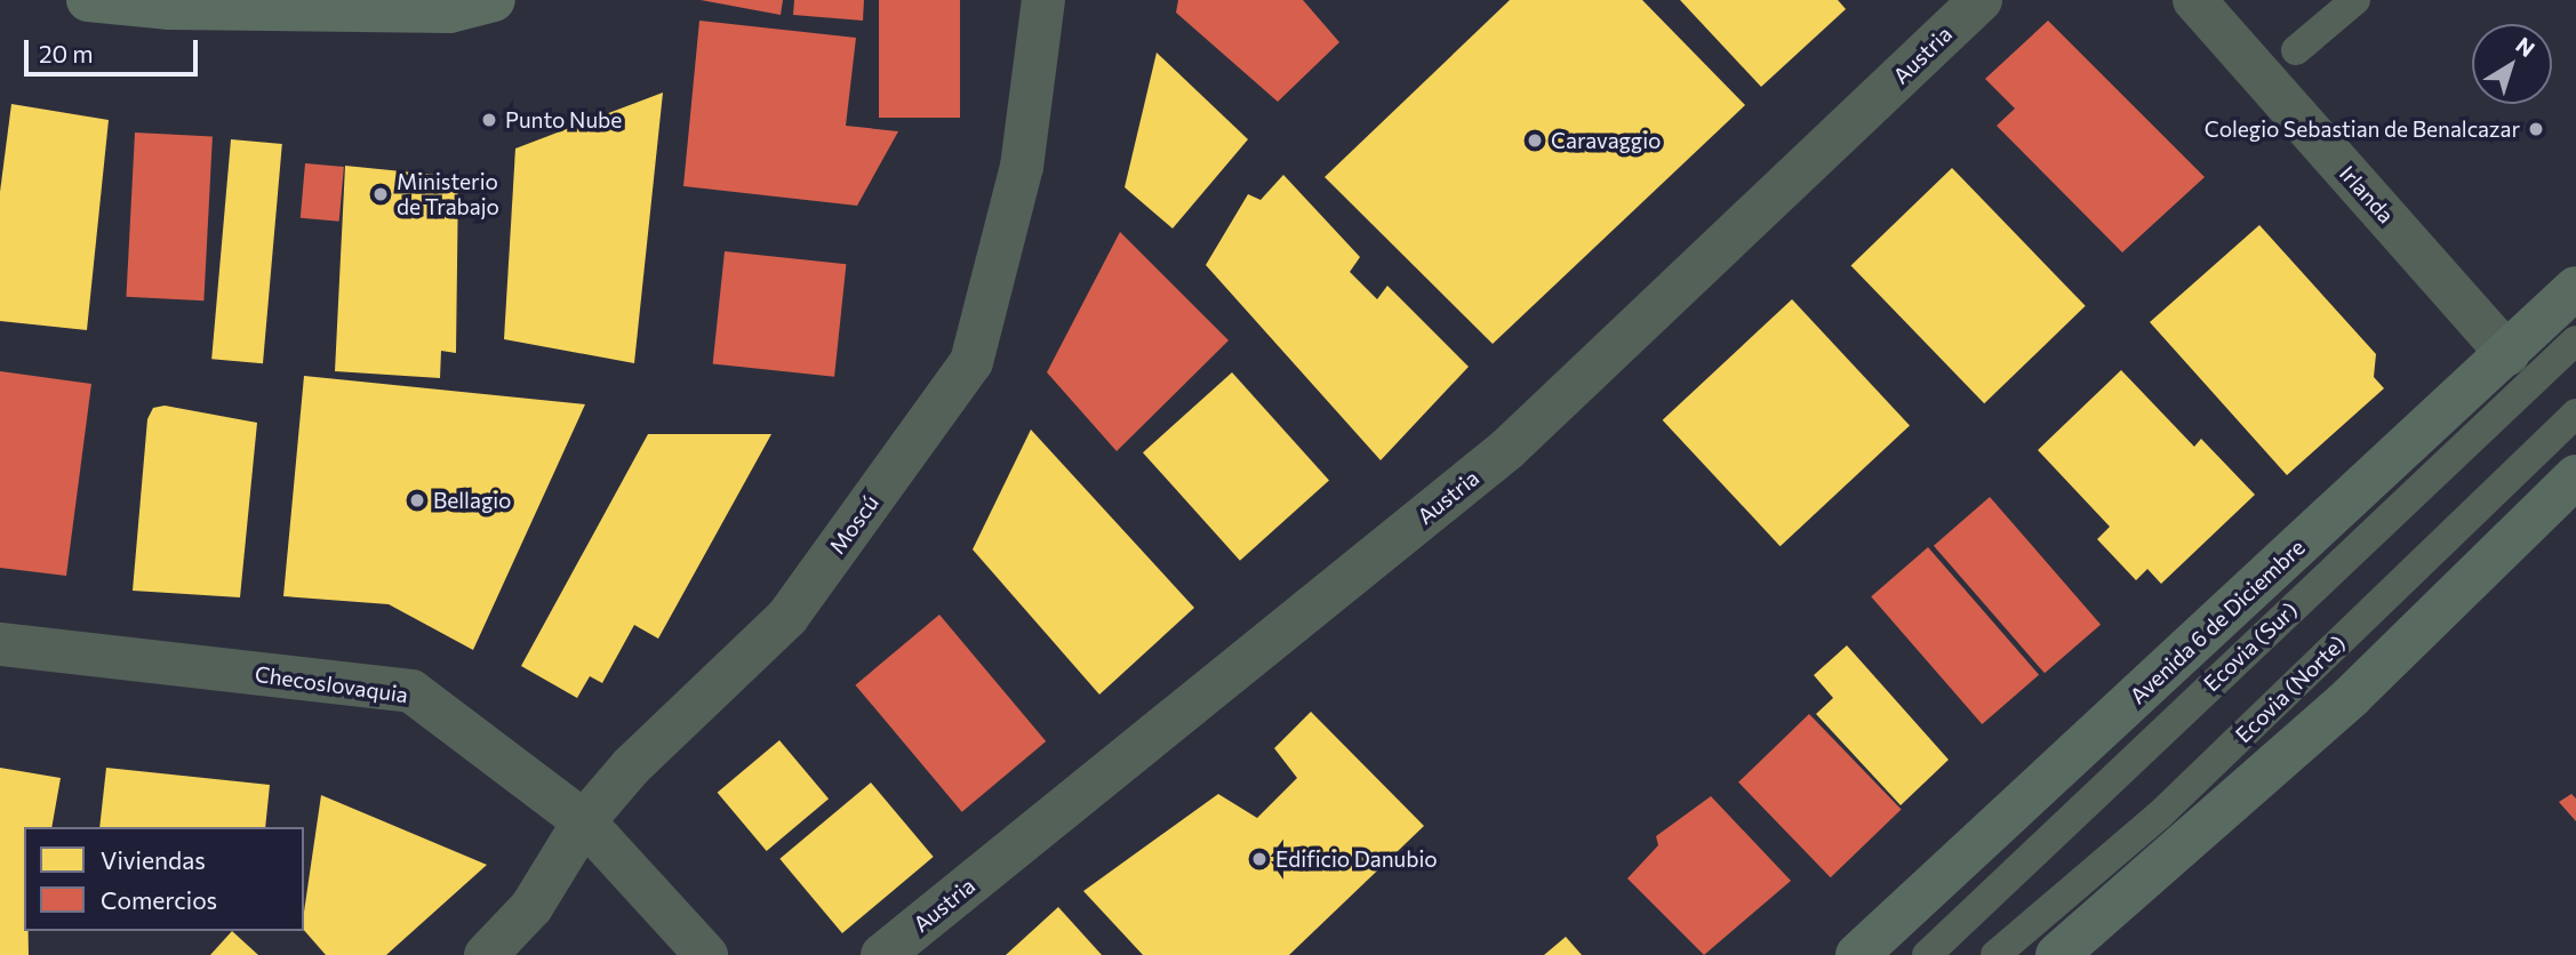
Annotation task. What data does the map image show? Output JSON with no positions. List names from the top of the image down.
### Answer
{
  "streets": {
    "main road": ["Avenida 6 de Diciembre"],
    "street": [
      "Austria",
      "Irlanda",
      "Moscú",
      "Checoslovaquia"
    ],
    "lane": ["Ecovia (Sur)", "Ecovia (Norte)"]
  },
  "crossings": [
    ["Irlanda", "Avenida 6 de Diciembre"],
    ["Moscú", "Checoslovaquia"]
  ],
  "places": [
    "Punto Nube",
    "Colegio Sebastian de Benalcazar",
    "Caravaggio",
    "Ministerio de Trabajo",
    "Bellagio",
    "Edificio Danubio"
  ],
  "legend": ["Viviendas", "Comercios"],
  "scale_bar": "20 m",
  "north": "top right"
}
